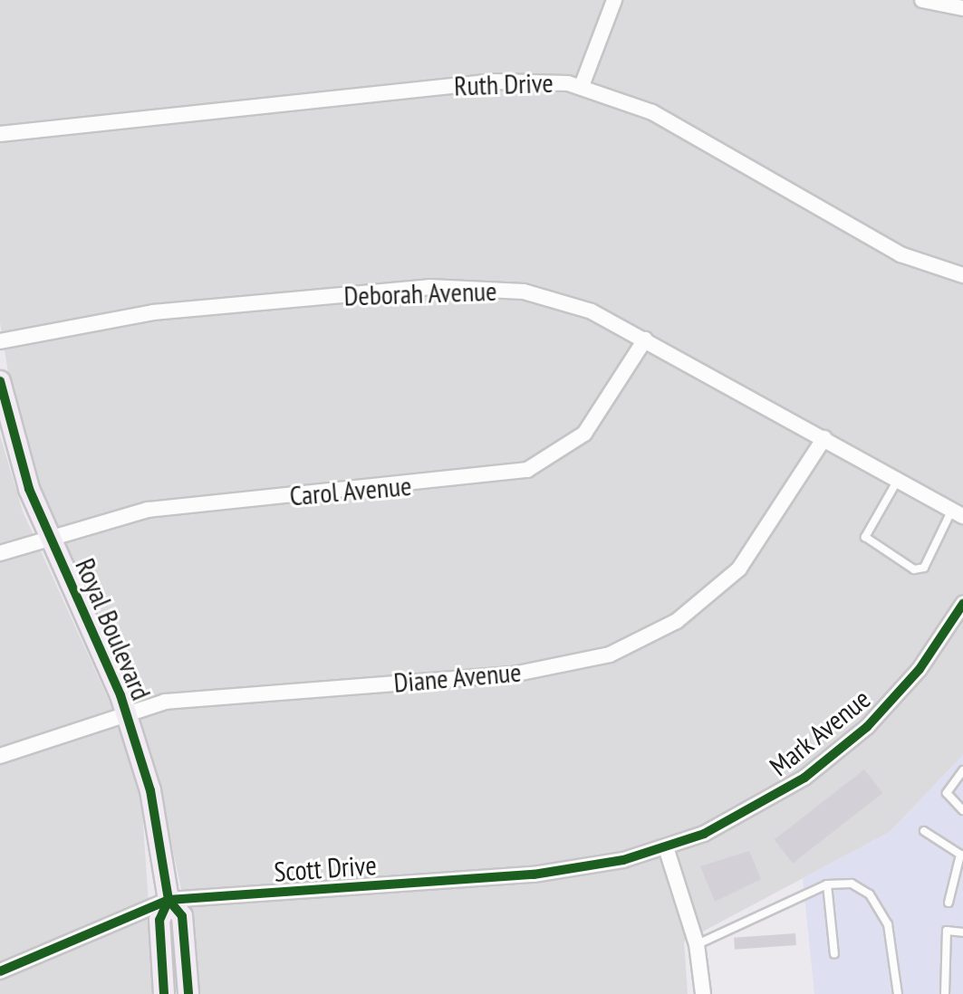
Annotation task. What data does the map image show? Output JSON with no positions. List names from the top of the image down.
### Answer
{
  "streets": {
    "street": [
      "Ruth Drive",
      "Deborah Avenue",
      "Carol Avenue",
      "Royal Boulevard",
      "Diane Avenue",
      "Mark Avenue",
      "Scott Drive"
    ]
  },
  "crossings": [
    ["Deborah Avenue", "Carol Avenue"],
    ["Deborah Avenue", "Diane Avenue"],
    ["Carol Avenue", "Royal Boulevard"],
    ["Royal Boulevard", "Diane Avenue"],
    ["Royal Boulevard", "Scott Drive"],
    ["Mark Avenue", "Scott Drive"]
  ]
}
